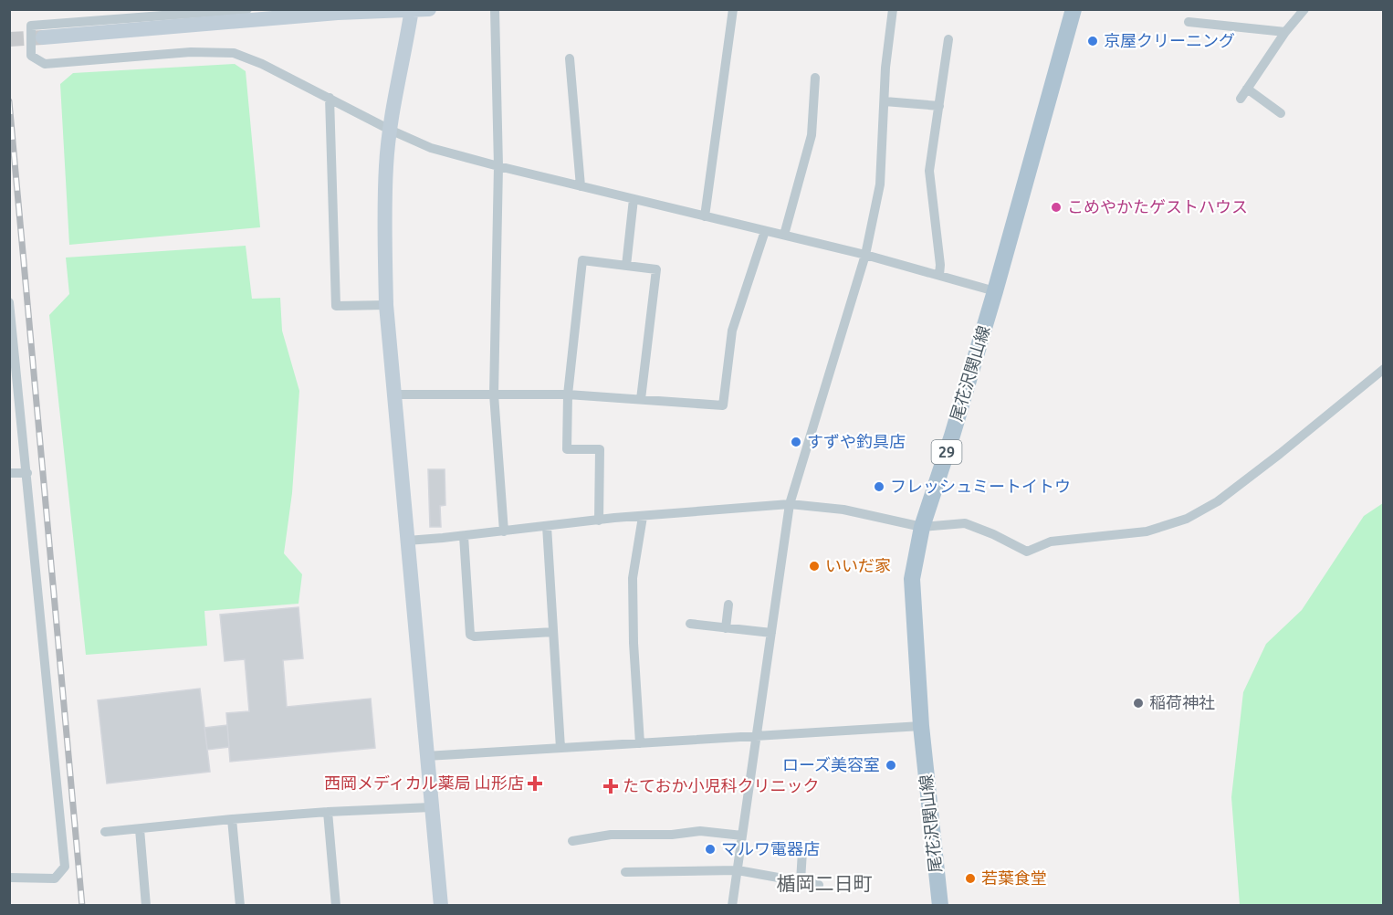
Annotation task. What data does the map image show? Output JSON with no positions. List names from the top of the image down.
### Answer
{
  "streets": {
    "main road": ["尾花沢関山線", "29"]
  },
  "districts": ["楯岡二日町"],
  "places": {
    "other": [
      "京屋クリーニング",
      "こめやかたゲストハウス",
      "すずや釣具店",
      "フレッシュミートイトウ",
      "いいだ家",
      "稲荷神社",
      "ローズ美容室",
      "マルワ電器店",
      "若葉食堂"
    ],
    "health": ["西岡メディカル薬局 山形店", "たておか小児科クリニック"]
  }
}
